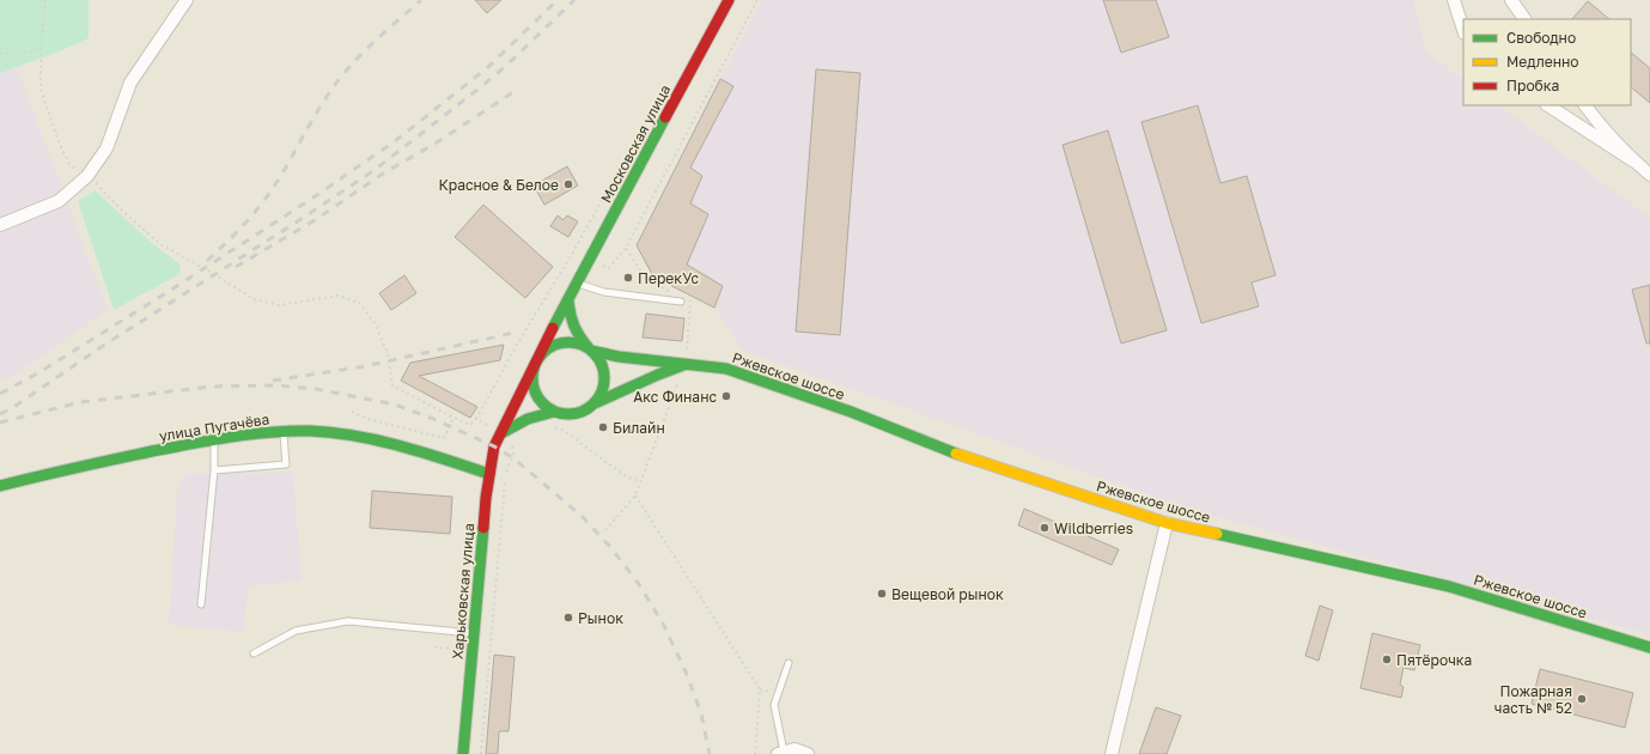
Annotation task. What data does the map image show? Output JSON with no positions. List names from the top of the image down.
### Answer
{
  "streets": {
    "street": [
      "Московская улица",
      "Ржевское шоссе",
      "улица Пугачёва",
      "Харьковская улица"
    ]
  },
  "crossings": [
    ["Московская улица", "Ржевское шоссе"],
    ["Московская улица", "Харьковская улица"],
    ["Ржевское шоссе", "Харьковская улица"],
    ["улица Пугачёва", "Харьковская улица"]
  ],
  "places": [
    "Красное & Белое",
    "ПерекУс",
    "Акс Финанс",
    "Билайн",
    "Wildberries",
    "Вещевой рынок",
    "Рынок",
    "Пятёрочка",
    "Пожарная часть № 52"
  ],
  "legend": ["Свободно", "Медленно", "Пробка"]
}
